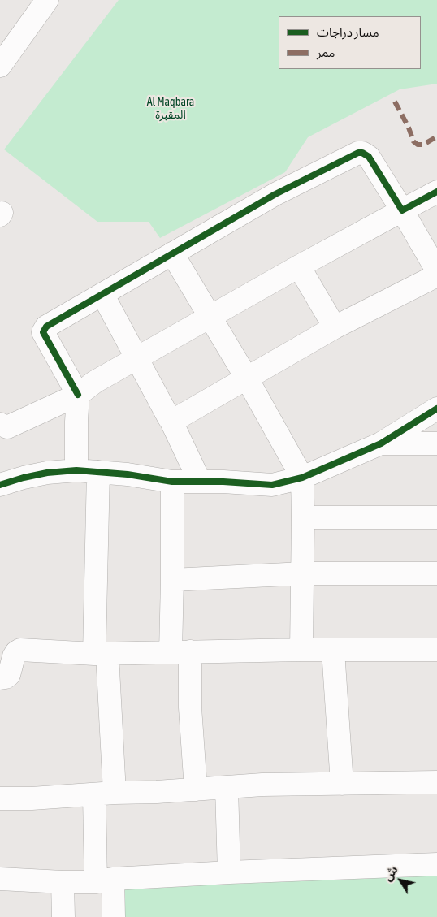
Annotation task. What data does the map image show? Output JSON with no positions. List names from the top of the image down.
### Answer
{
  "parks": ["Al Maqbara المقبرة"],
  "legend": ["مسار دراجات", "ممر"],
  "north": "top left"
}
